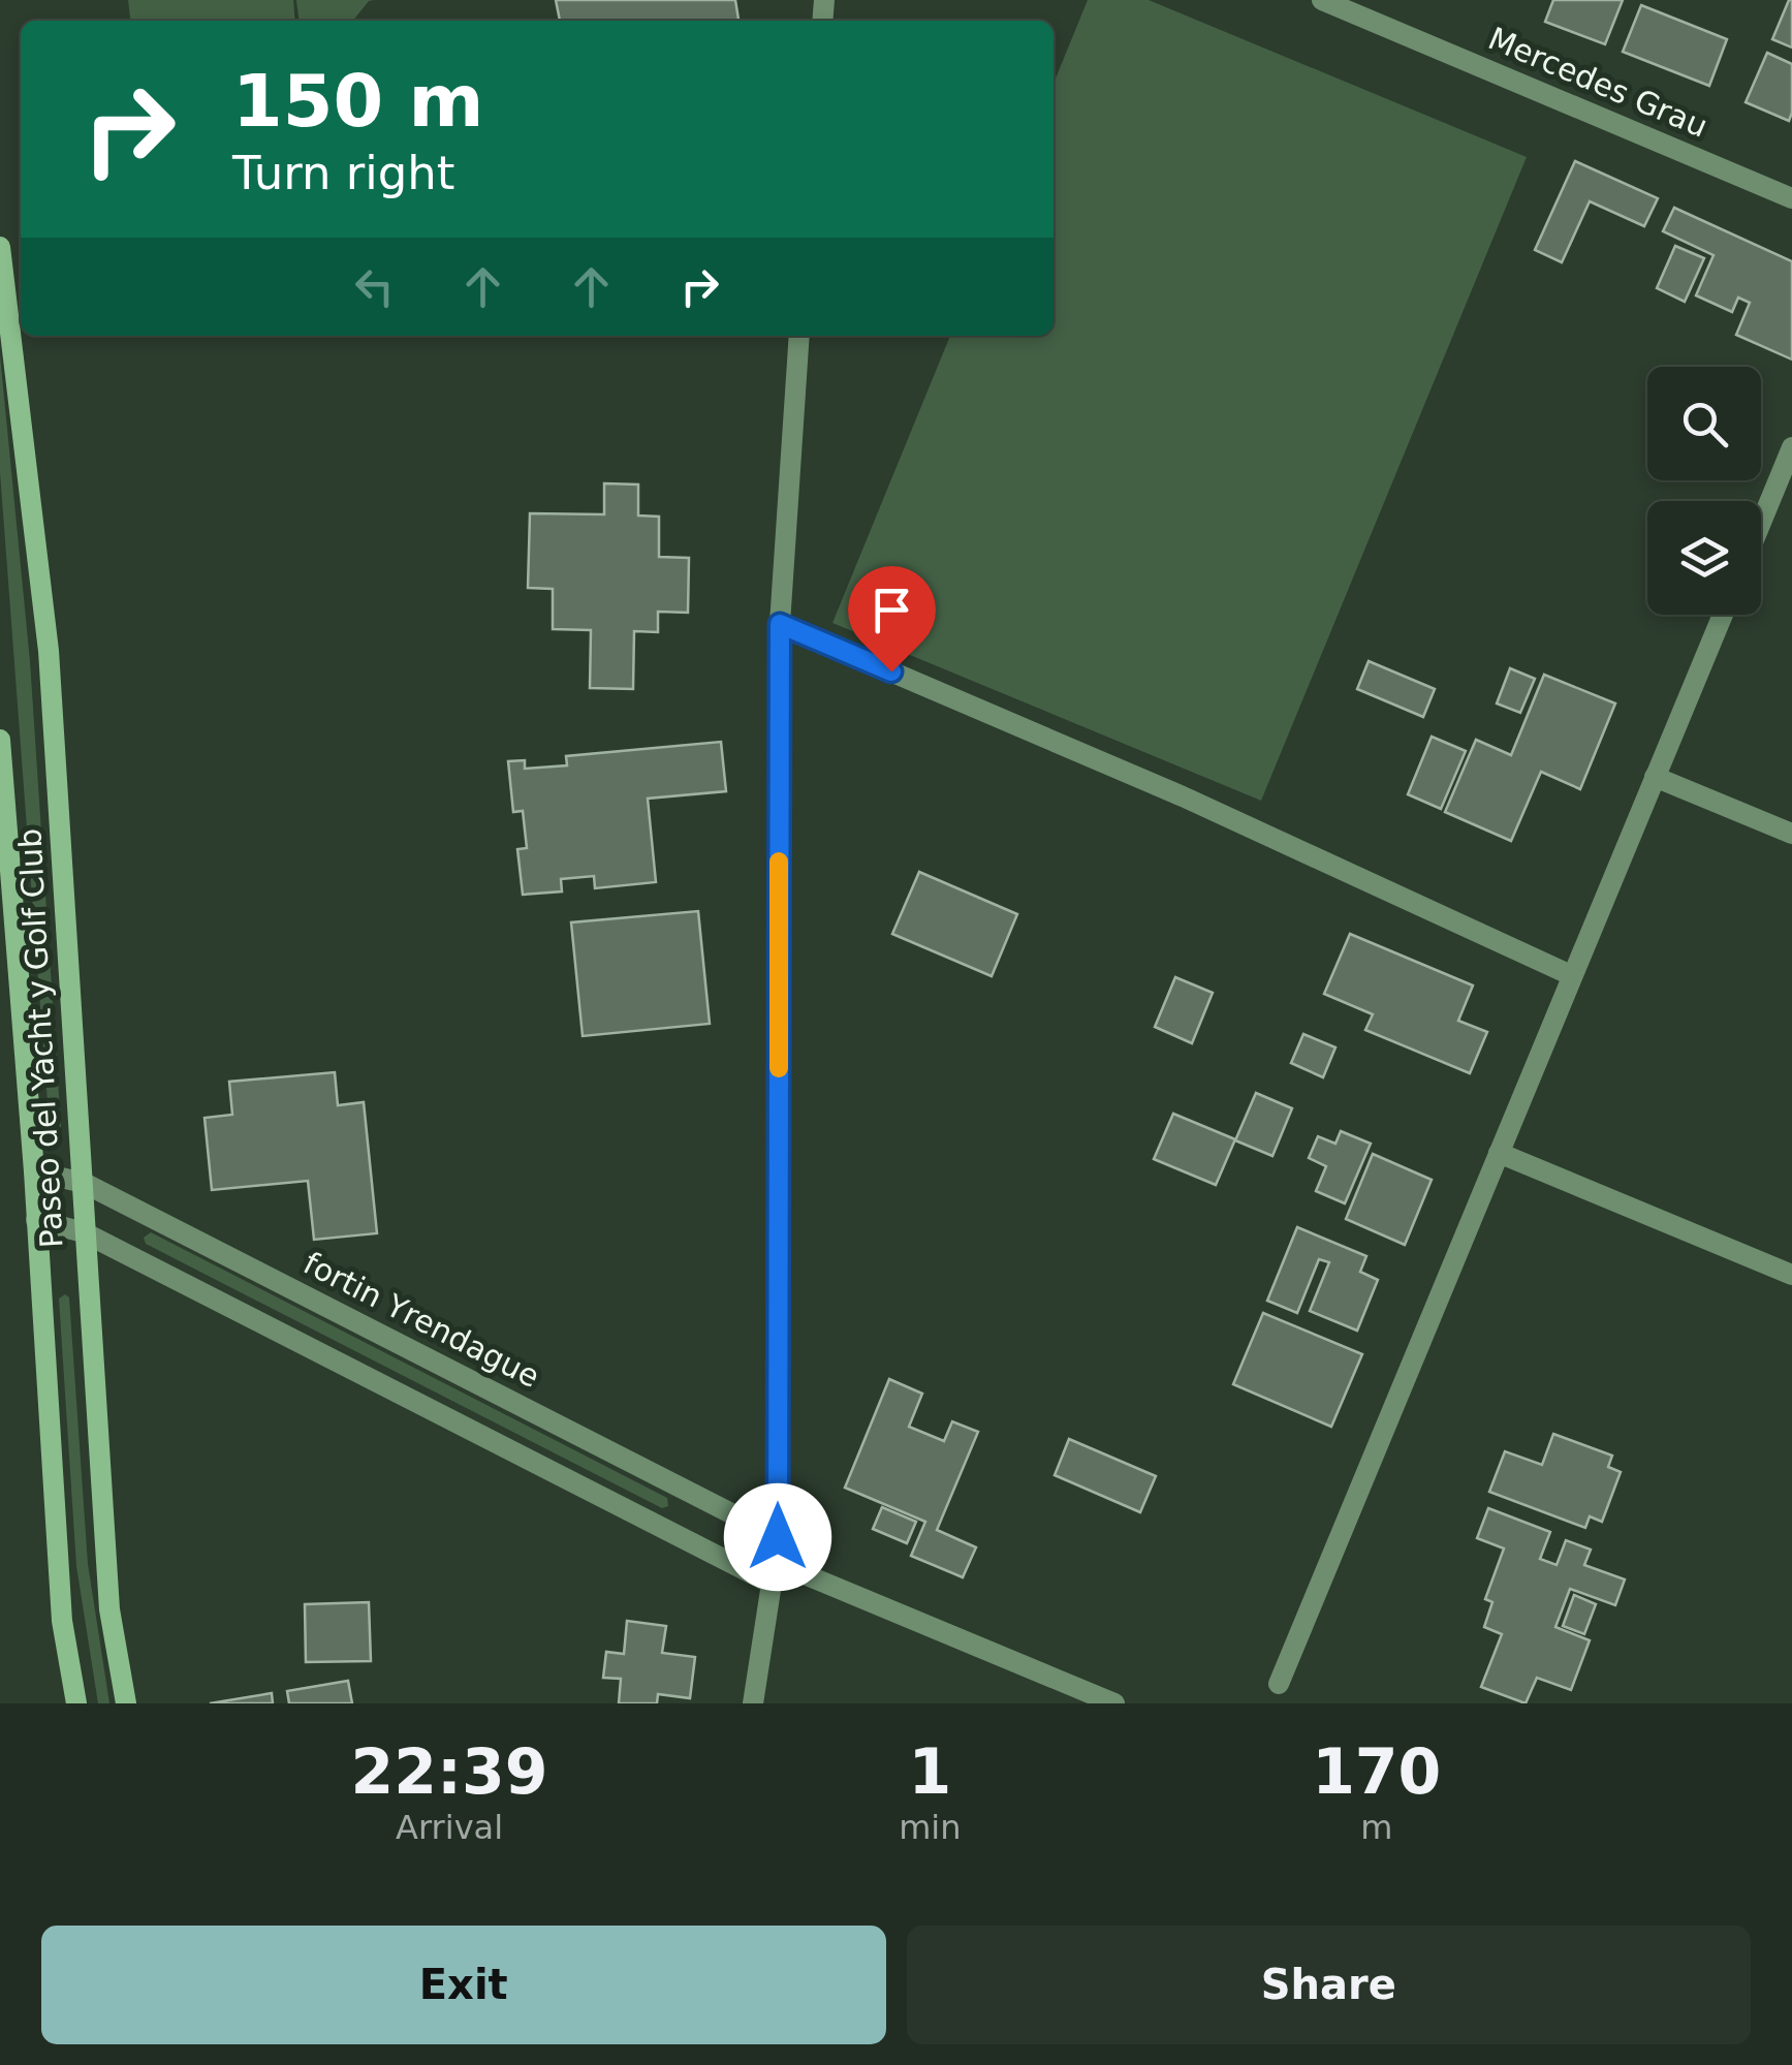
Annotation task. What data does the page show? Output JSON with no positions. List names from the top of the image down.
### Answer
{
  "streets": {
    "main road": ["Paseo del Yacht y Golf Club"],
    "street": ["Mercedes Grau", "fortin Yrendague"]
  },
  "crossings": [
    ["Paseo del Yacht y Golf Club", "fortin Yrendague"]
  ],
  "page": {
    "turn": ["150 m", "Turn right"],
    "eta": [
      "22:39",
      "Arrival",
      "1",
      "min",
      "170",
      "m"
    ],
    "buttons": ["Exit", "Share"]
  }
}
